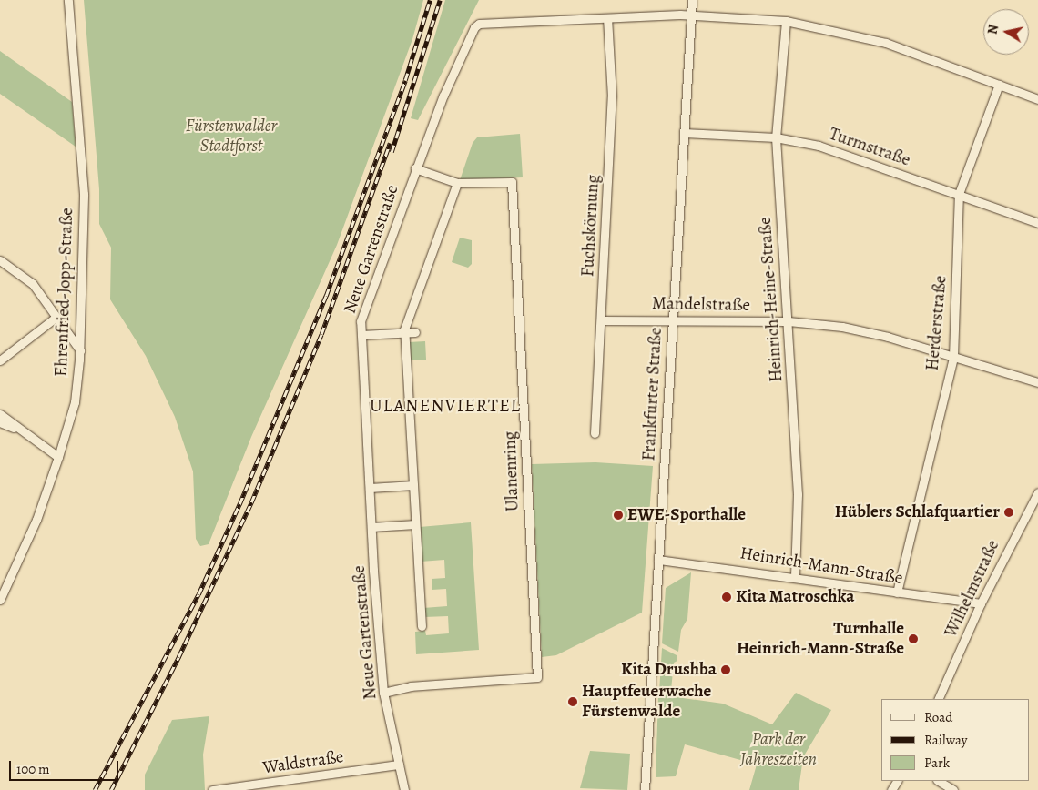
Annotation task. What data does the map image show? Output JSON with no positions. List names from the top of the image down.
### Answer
{
  "streets": {
    "street": [
      "Turmstraße",
      "Fuchskörnung",
      "Neue Gartenstraße",
      "Ehrenfried-Jopp-Straße",
      "Heinrich-Heine-Straße",
      "Mandelstraße",
      "Herderstraße",
      "Frankfurter Straße",
      "Ulanenring",
      "Heinrich-Mann-Straße",
      "Wilhelmstraße",
      "Waldstraße"
    ]
  },
  "crossings": [
    ["Turmstraße", "Heinrich-Heine-Straße"],
    ["Turmstraße", "Herderstraße"],
    ["Turmstraße", "Frankfurter Straße"],
    ["Fuchskörnung", "Neue Gartenstraße"],
    ["Fuchskörnung", "Mandelstraße"],
    ["Neue Gartenstraße", "Heinrich-Heine-Straße"],
    ["Neue Gartenstraße", "Herderstraße"],
    ["Neue Gartenstraße", "Frankfurter Straße"],
    ["Neue Gartenstraße", "Ulanenring"],
    ["Neue Gartenstraße", "Waldstraße"],
    ["Heinrich-Heine-Straße", "Mandelstraße"],
    ["Heinrich-Heine-Straße", "Heinrich-Mann-Straße"],
    ["Mandelstraße", "Herderstraße"],
    ["Mandelstraße", "Frankfurter Straße"],
    ["Herderstraße", "Heinrich-Mann-Straße"],
    ["Frankfurter Straße", "Heinrich-Mann-Straße"],
    ["Heinrich-Mann-Straße", "Wilhelmstraße"]
  ],
  "districts": ["ULANENVIERTEL"],
  "parks": ["Fürstenwalder Stadtforst", "Park der Jahreszeiten"],
  "places": [
    "Hüblers Schlafquartier",
    "EWE-Sporthalle",
    "Kita Matroschka",
    "Turnhalle Heinrich-Mann-Straße",
    "Kita Drushba",
    "Hauptfeuerwache Fürstenwalde"
  ],
  "legend": ["Road", "Railway", "Park"],
  "scale_bar": "100 m",
  "north": "left"
}
